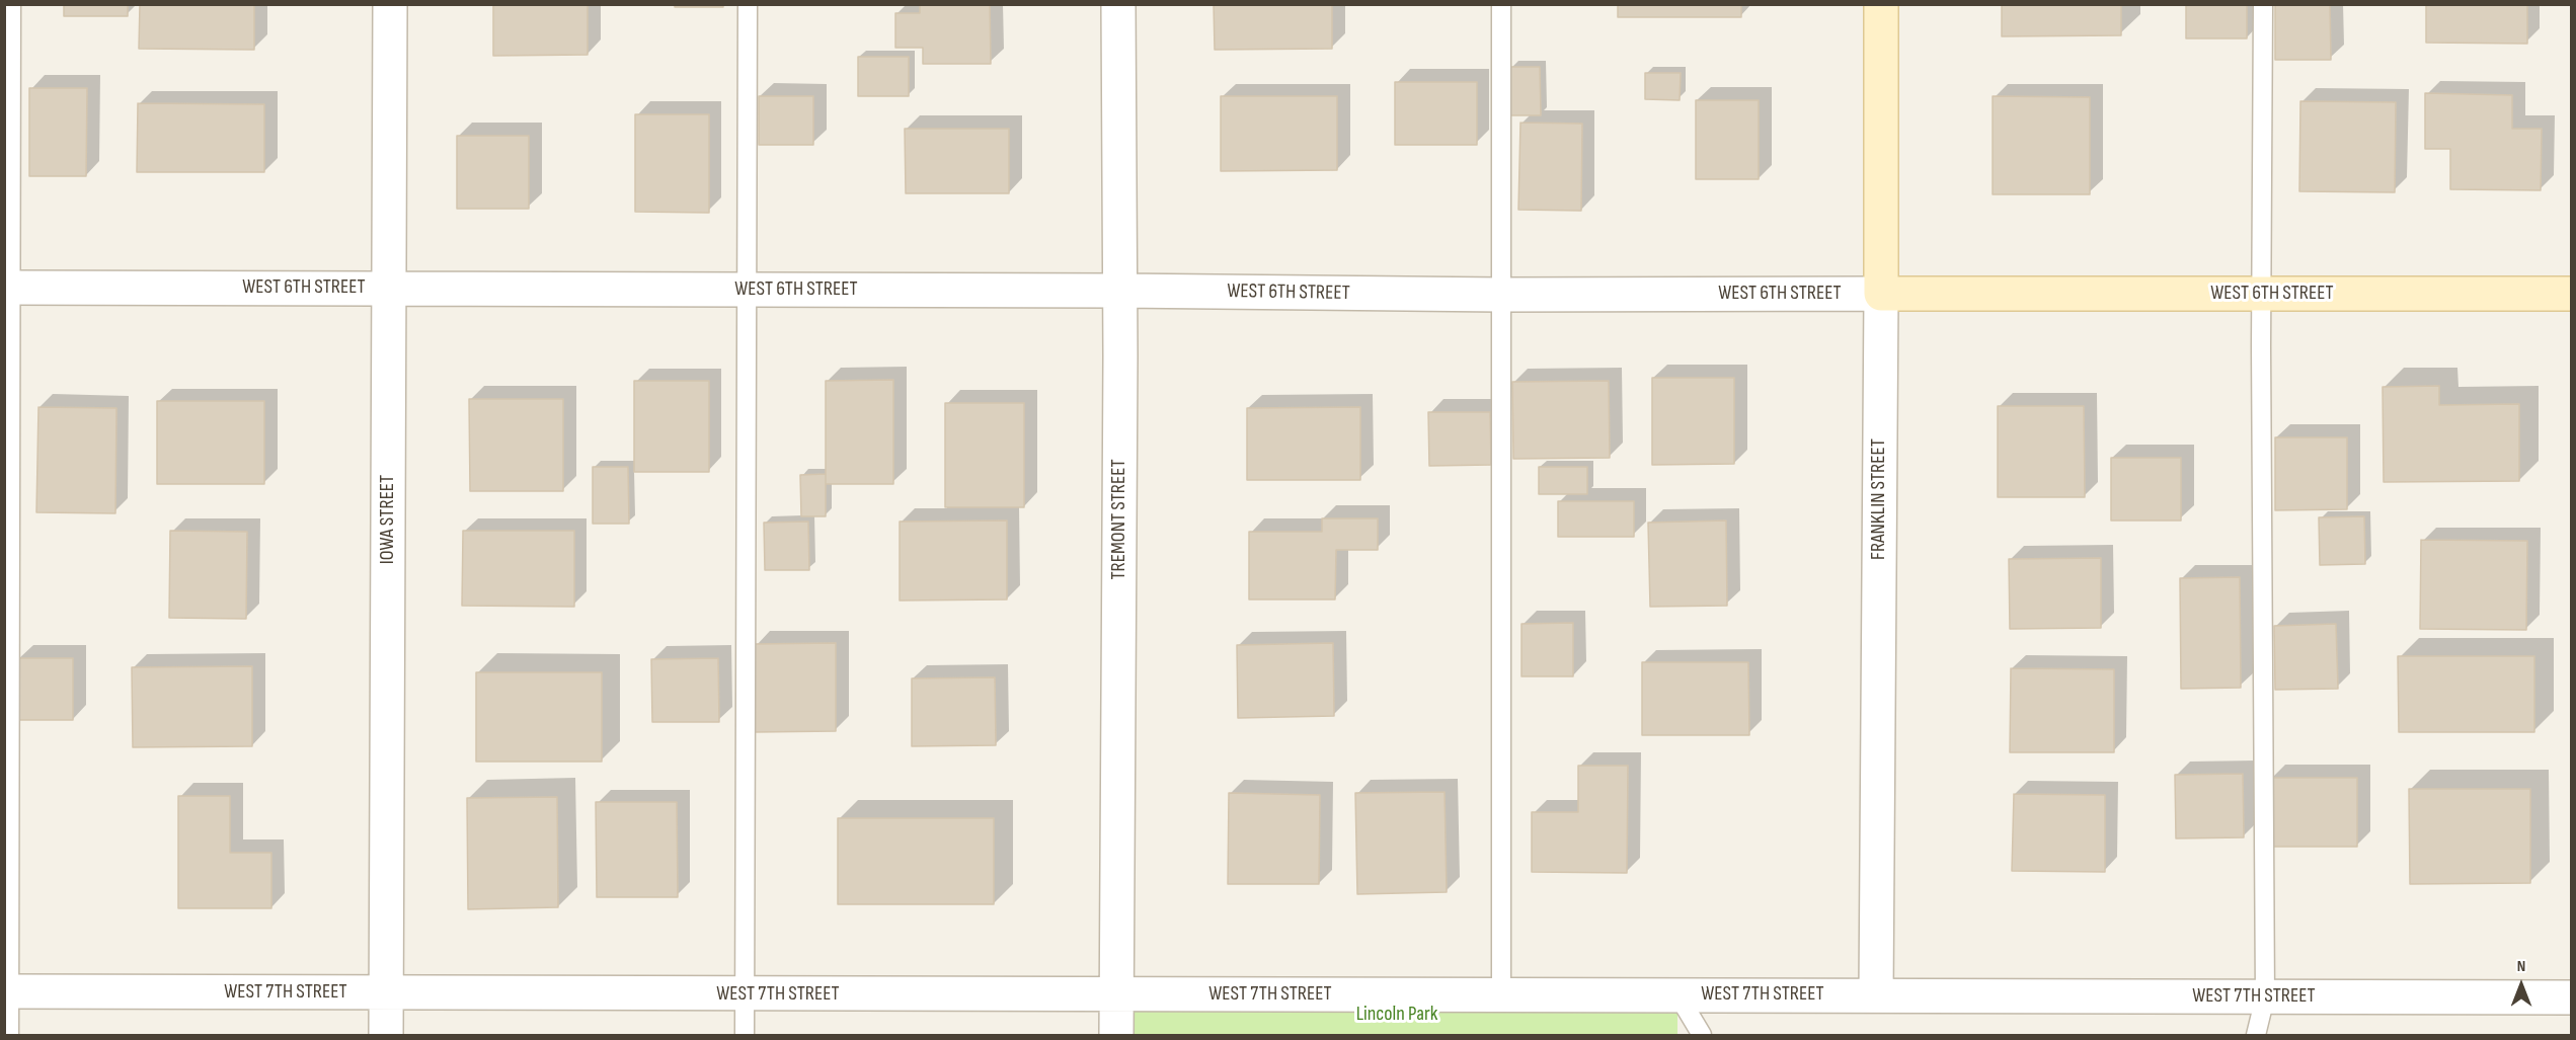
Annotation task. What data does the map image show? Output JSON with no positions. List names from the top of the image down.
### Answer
{
  "streets": {
    "street": [
      "WEST 6TH STREET",
      "FRANKLIN STREET",
      "IOWA STREET",
      "TREMONT STREET",
      "WEST 7TH STREET"
    ]
  },
  "crossings": [
    ["WEST 6TH STREET", "FRANKLIN STREET"],
    ["WEST 6TH STREET", "IOWA STREET"],
    ["WEST 6TH STREET", "TREMONT STREET"],
    ["FRANKLIN STREET", "WEST 7TH STREET"],
    ["IOWA STREET", "WEST 7TH STREET"],
    ["TREMONT STREET", "WEST 7TH STREET"]
  ],
  "parks": ["Lincoln Park"],
  "north": "top"
}
